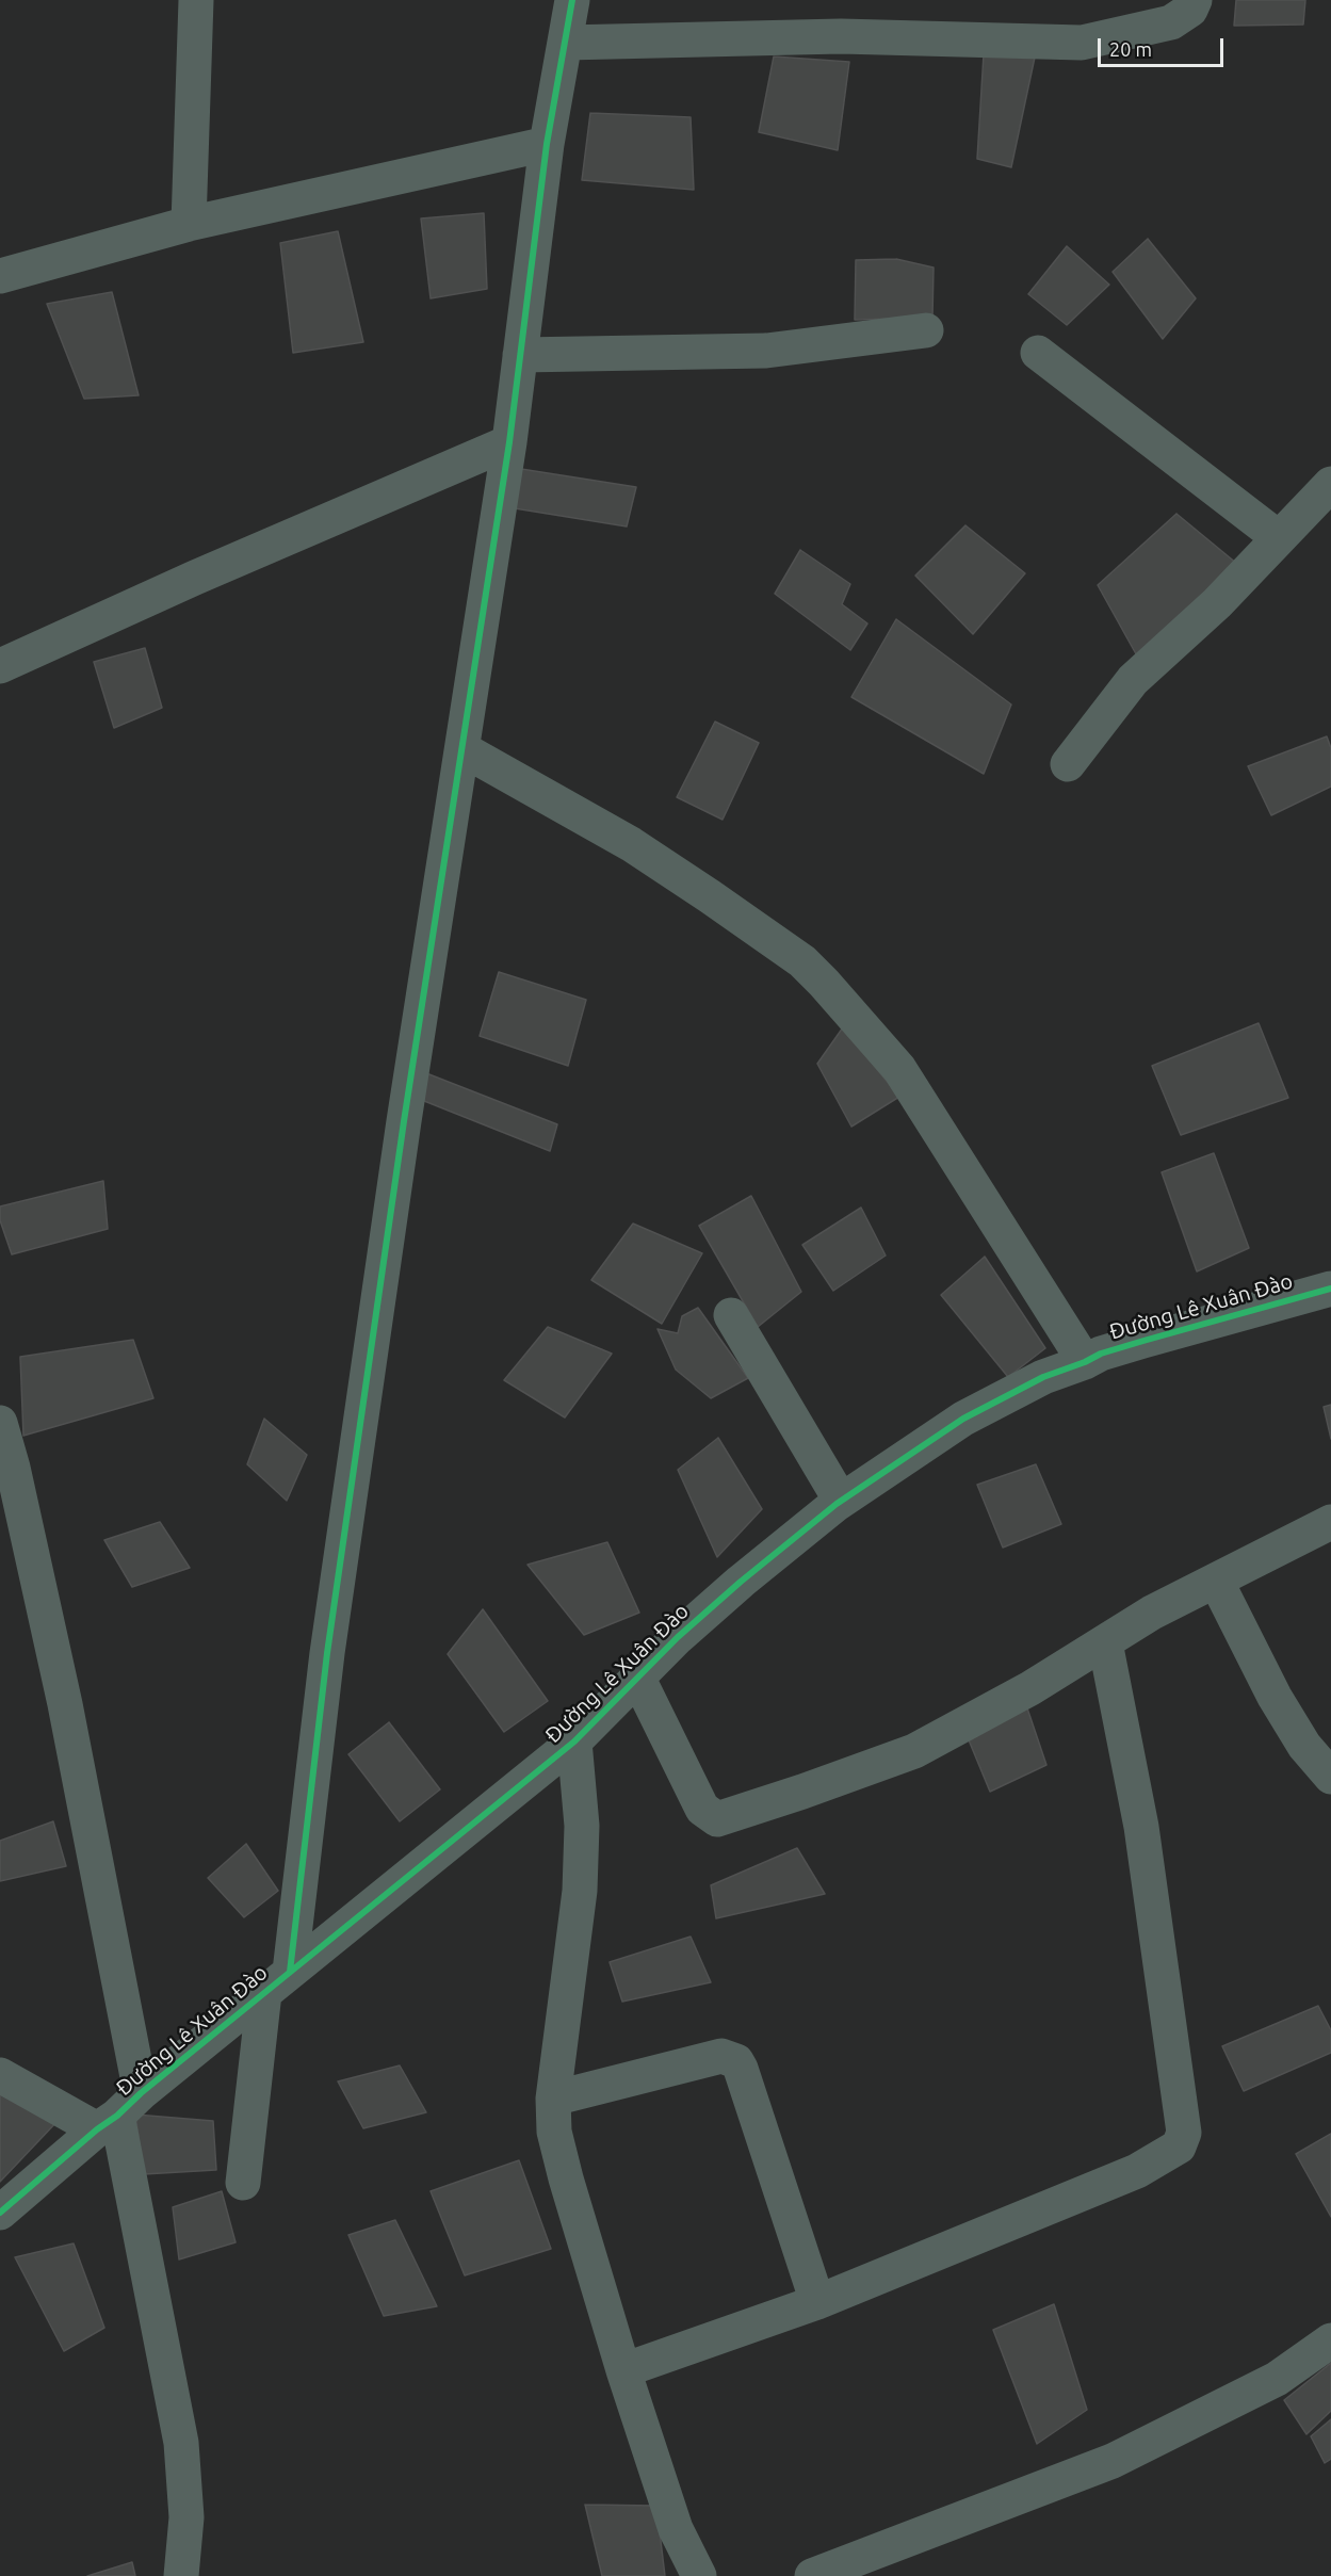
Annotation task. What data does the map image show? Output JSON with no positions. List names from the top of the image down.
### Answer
{
  "streets": {
    "street": ["Đường Lê Xuân Đào"]
  },
  "scale_bar": "20 m"
}
